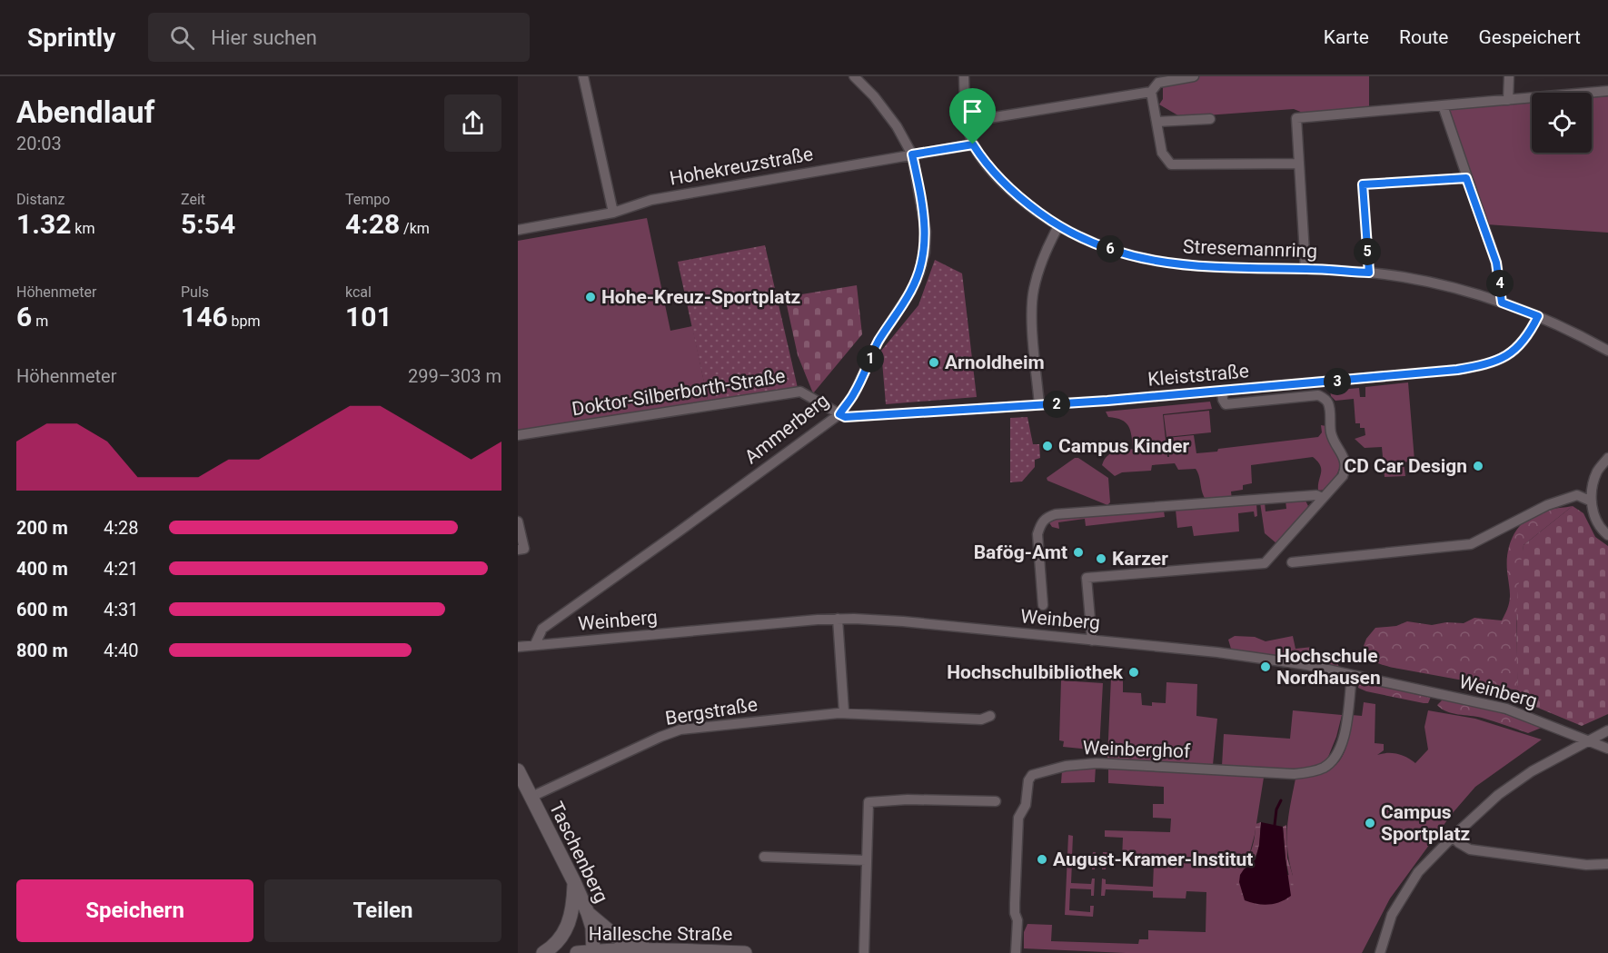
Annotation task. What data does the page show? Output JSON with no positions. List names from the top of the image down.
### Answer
{
  "streets": {
    "main road": ["Taschenberg", "Hallesche Straße"],
    "street": [
      "Hohekreuzstraße",
      "Stresemannring",
      "Kleiststraße",
      "Doktor-Silberborth-Straße",
      "Ammerberg",
      "Weinberg",
      "Bergstraße",
      "Weinberghof"
    ]
  },
  "crossings": [
    ["Hohekreuzstraße", "Stresemannring"],
    ["Hohekreuzstraße", "Ammerberg"],
    ["Stresemannring", "Kleiststraße"],
    ["Kleiststraße", "Doktor-Silberborth-Straße"],
    ["Kleiststraße", "Ammerberg"],
    ["Doktor-Silberborth-Straße", "Ammerberg"],
    ["Ammerberg", "Weinberg"],
    ["Weinberg", "Weinberghof"],
    ["Bergstraße", "Taschenberg"],
    ["Taschenberg", "Hallesche Straße"]
  ],
  "places": [
    "Hohe-Kreuz-Sportplatz",
    "Arnoldheim",
    "Campus Kinder",
    "CD Car Design",
    "Bafög-Amt",
    "Karzer",
    "Hochschule Nordhausen",
    "Hochschulbibliothek",
    "Campus Sportplatz",
    "August-Kramer-Institut"
  ],
  "page": {
    "header": "Sprintly",
    "search": "Hier suchen",
    "nav": ["Karte", "Route", "Gespeichert"],
    "heading": ["Abendlauf", "20:03"],
    "stats": [
      ["Distanz", "1.32 km"],
      ["Zeit", "5:54"],
      ["Tempo", "4:28 /km"],
      ["Höhenmeter", "6 m"],
      ["Puls", "146 bpm"],
      ["kcal", "101"]
    ],
    "pins": [
      "6",
      "5",
      "4",
      "1",
      "3",
      "2"
    ],
    "chart": ["Höhenmeter", "299–303 m"],
    "list": [
      {
        "name": "200 m",
        "note": "4:28"
      },
      {
        "name": "400 m",
        "note": "4:21"
      },
      {
        "name": "600 m",
        "note": "4:31"
      },
      {
        "name": "800 m",
        "note": "4:40"
      }
    ],
    "buttons": ["Speichern", "Teilen"]
  }
}
